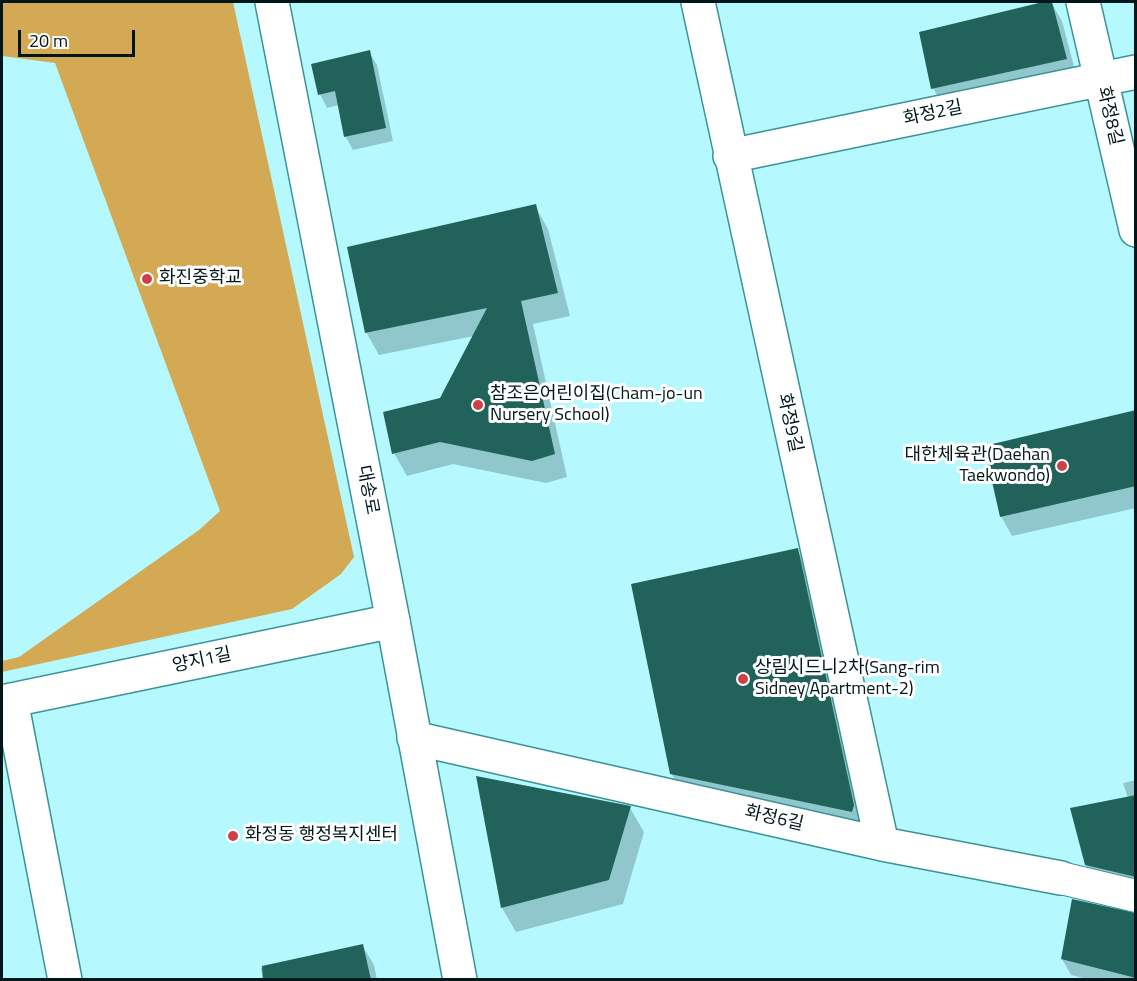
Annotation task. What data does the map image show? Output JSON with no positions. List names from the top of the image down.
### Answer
{
  "streets": {
    "street": [
      "화정2길",
      "화정8길",
      "화정9길",
      "대송로",
      "양지1길",
      "화정6길"
    ]
  },
  "crossings": [
    ["화정2길", "화정8길"],
    ["화정2길", "화정9길"],
    ["화정9길", "화정6길"],
    ["대송로", "양지1길"],
    ["대송로", "화정6길"]
  ],
  "places": [
    "화진중학교",
    "참조은어린이집(Cham-jo-un Nursery School)",
    "대한체육관(Daehan Taekwondo)",
    "상림시드니2차(Sang-rim Sidney Apartment-2)",
    "화정동 행정복지센터"
  ],
  "scale_bar": "20 m"
}
